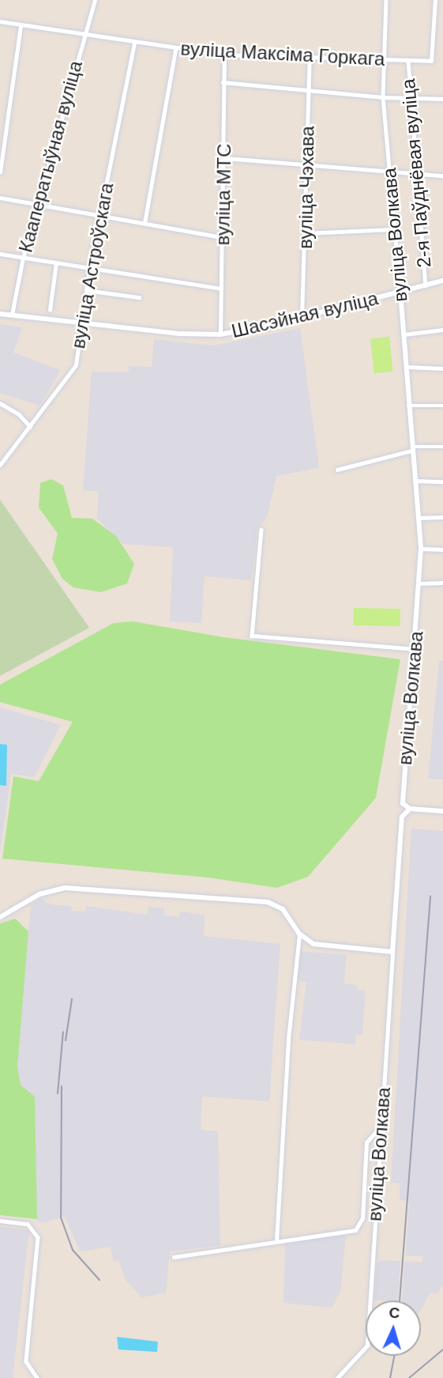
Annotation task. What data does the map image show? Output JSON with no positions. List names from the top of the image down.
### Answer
{
  "streets": {
    "street": [
      "вуліца Максіма Горкага",
      "Кааператыўная вуліца",
      "2-я Паўднёвая вуліца",
      "вуліца Чэхава",
      "вуліца МТС",
      "вуліца Волкава",
      "вуліца Астроўскага",
      "Шасэйная вуліца"
    ]
  },
  "crossings": [
    ["вуліца Максіма Горкага", "Кааператыўная вуліца"],
    ["вуліца Максіма Горкага", "2-я Паўднёвая вуліца"],
    ["вуліца Максіма Горкага", "вуліца Чэхава"],
    ["вуліца Максіма Горкага", "вуліца МТС"],
    ["вуліца Максіма Горкага", "вуліца Волкава"],
    ["вуліца Максіма Горкага", "вуліца Астроўскага"],
    ["Кааператыўная вуліца", "Шасэйная вуліца"],
    ["2-я Паўднёвая вуліца", "Шасэйная вуліца"],
    ["вуліца Чэхава", "Шасэйная вуліца"],
    ["вуліца МТС", "Шасэйная вуліца"],
    ["вуліца Волкава", "Шасэйная вуліца"],
    ["вуліца Астроўскага", "Шасэйная вуліца"]
  ],
  "north": "top"
}
